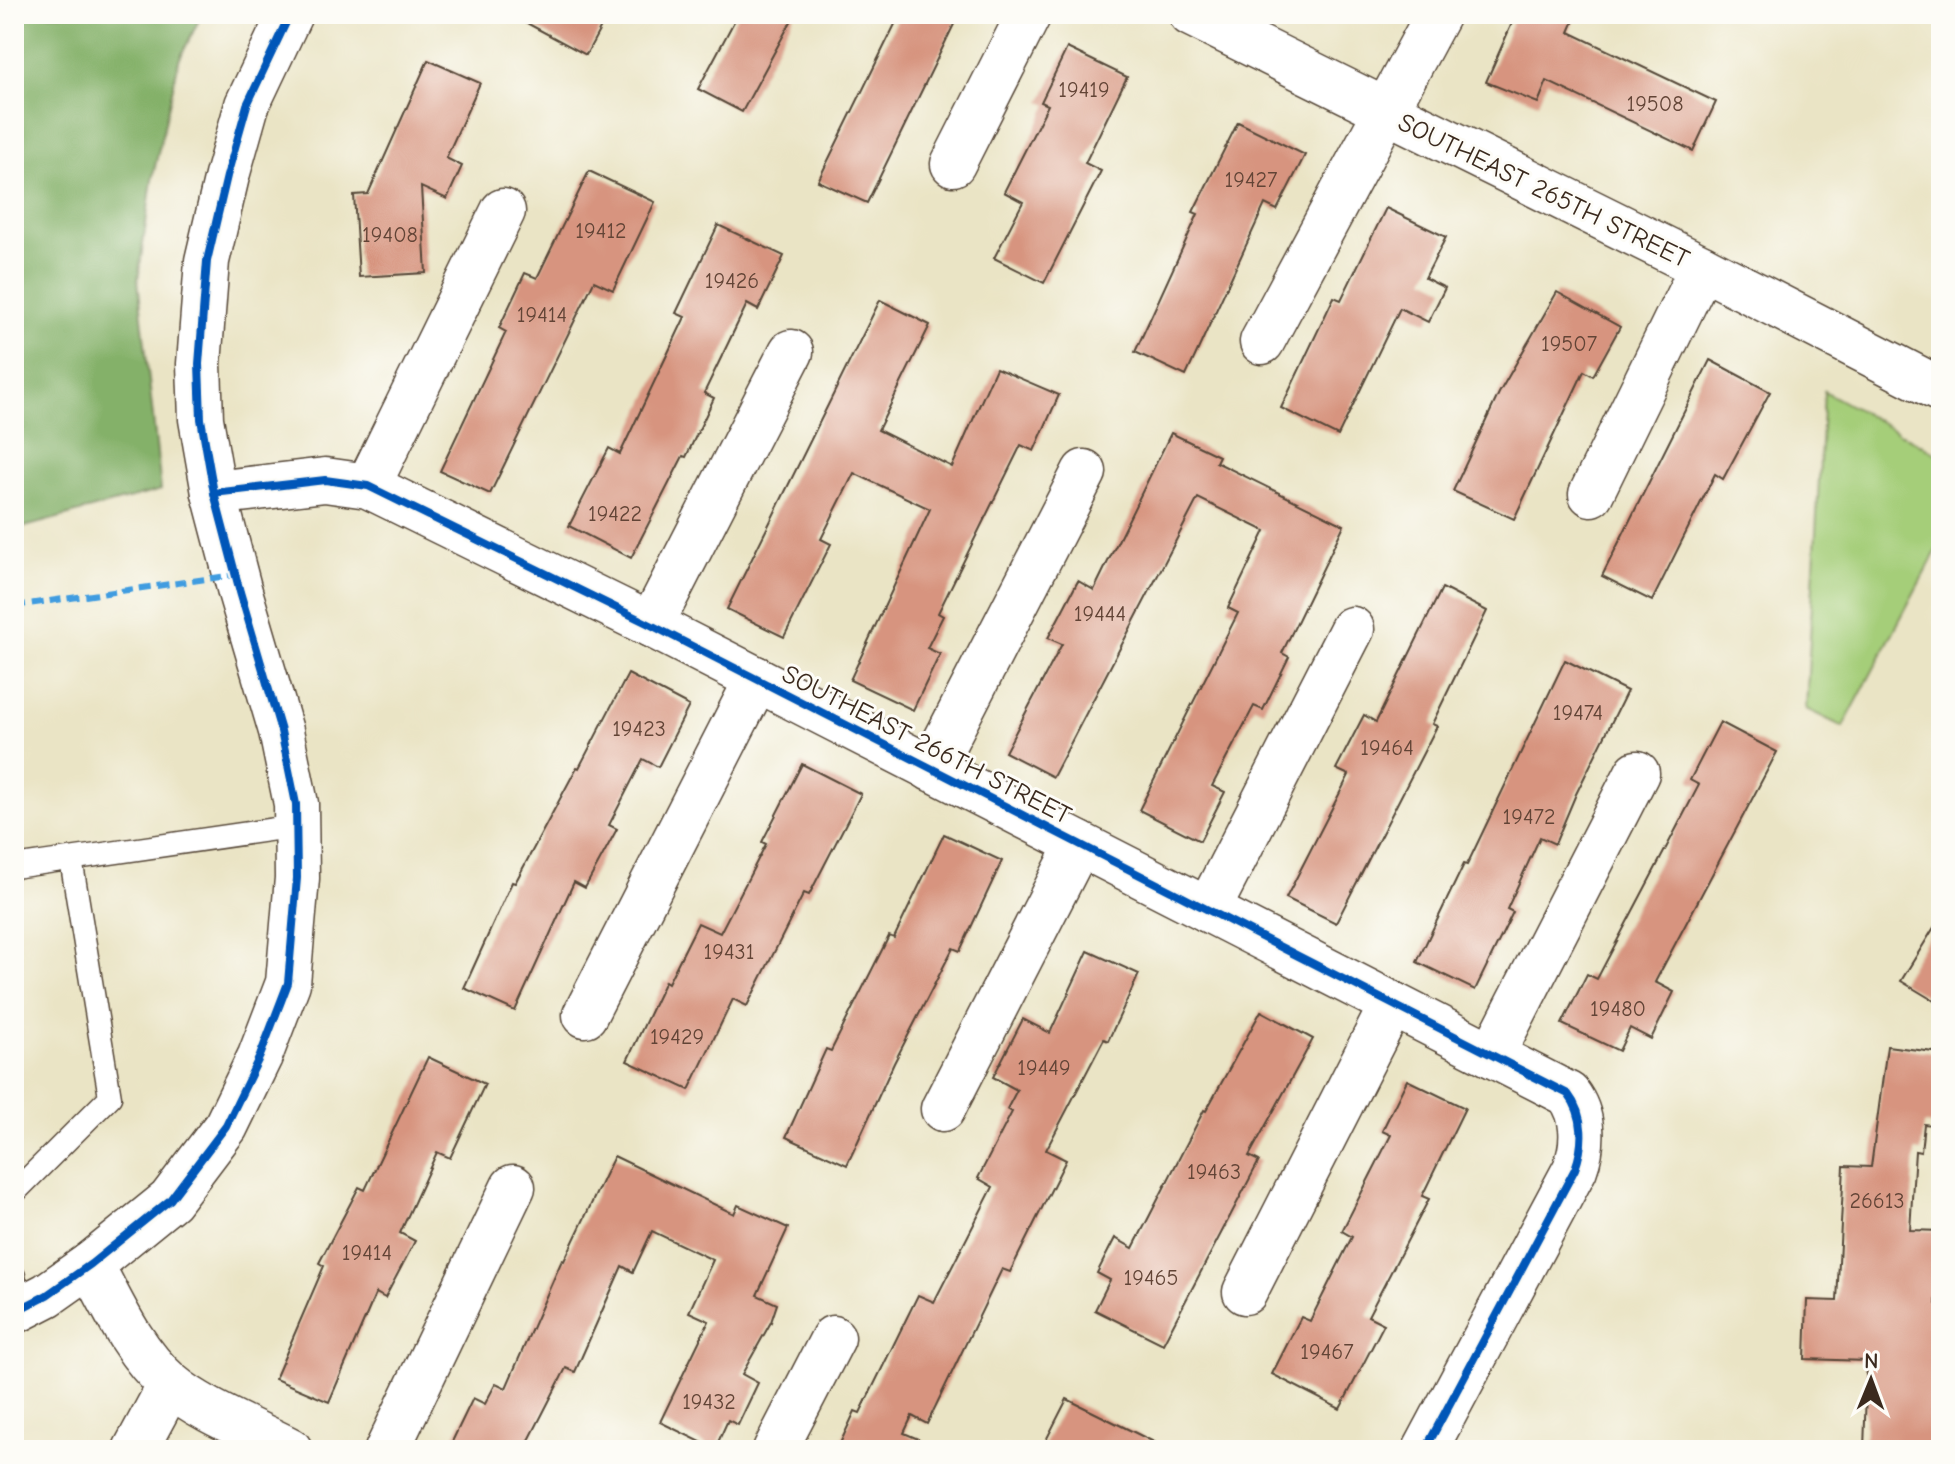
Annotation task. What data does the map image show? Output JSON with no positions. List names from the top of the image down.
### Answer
{
  "streets": {
    "street": ["SOUTHEAST 265TH STREET", "SOUTHEAST 266TH STREET"]
  },
  "house_numbers": [
    "19419",
    "19508",
    "19427",
    "19412",
    "19408",
    "19426",
    "19414",
    "19507",
    "19422",
    "19444",
    "19474",
    "19423",
    "19464",
    "19472",
    "19431",
    "19480",
    "19429",
    "19449",
    "19463",
    "26613",
    "19414",
    "19465",
    "19467",
    "19432"
  ],
  "north": "top"
}
